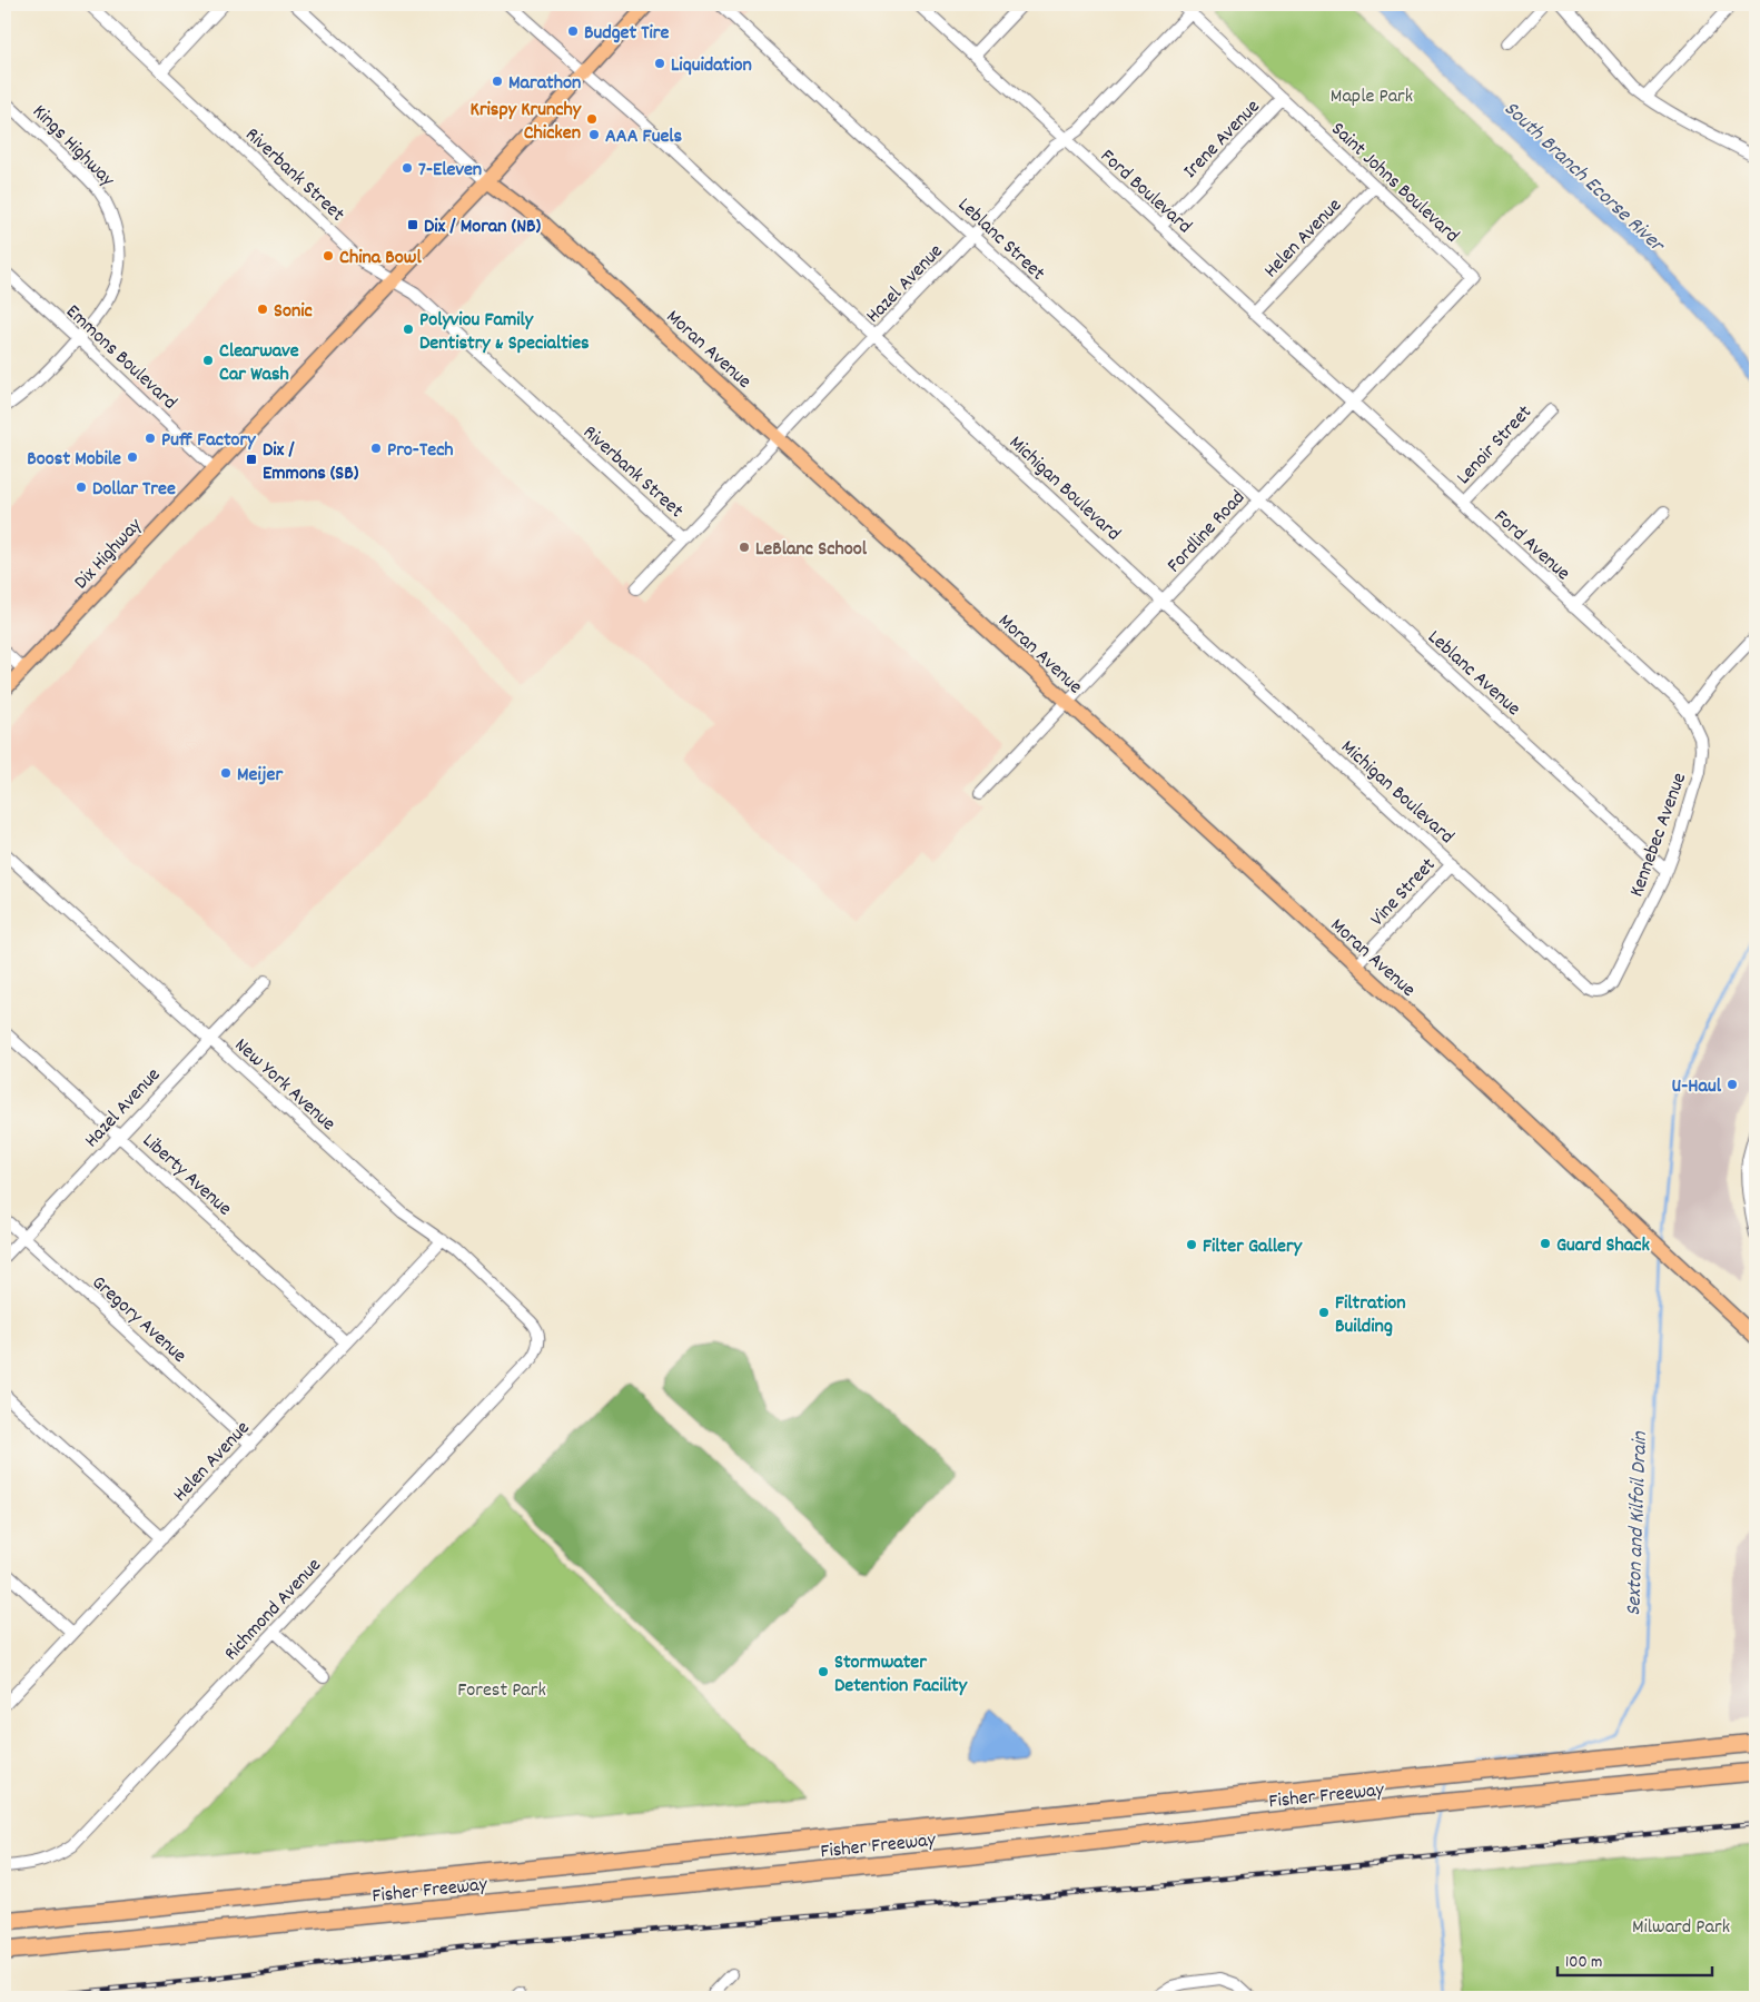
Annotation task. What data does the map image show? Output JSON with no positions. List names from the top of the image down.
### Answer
{
  "streets": {
    "highway": ["Fisher Freeway"],
    "main road": ["Moran Avenue", "Dix Highway"],
    "street": [
      "Irene Avenue",
      "Kings Highway",
      "Riverbank Street",
      "Saint Johns Boulevard",
      "Ford Boulevard",
      "Helen Avenue",
      "Leblanc Street",
      "Hazel Avenue",
      "Emmons Boulevard",
      "Lenoir Street",
      "Michigan Boulevard",
      "Fordline Road",
      "Ford Avenue",
      "Leblanc Avenue",
      "Kennebec Avenue",
      "Vine Street",
      "New York Avenue",
      "Liberty Avenue",
      "Gregory Avenue",
      "Richmond Avenue"
    ]
  },
  "crossings": [
    ["Irene Avenue", "Saint Johns Boulevard"],
    ["Irene Avenue", "Ford Boulevard"],
    ["Kings Highway", "Emmons Boulevard"],
    ["Riverbank Street", "Hazel Avenue"],
    ["Riverbank Street", "Dix Highway"],
    ["Saint Johns Boulevard", "Helen Avenue"],
    ["Saint Johns Boulevard", "Hazel Avenue"],
    ["Saint Johns Boulevard", "Fordline Road"],
    ["Ford Boulevard", "Helen Avenue"],
    ["Ford Boulevard", "Hazel Avenue"],
    ["Ford Boulevard", "Fordline Road"],
    ["Ford Boulevard", "Ford Avenue"],
    ["Helen Avenue", "New York Avenue"],
    ["Helen Avenue", "Liberty Avenue"],
    ["Helen Avenue", "Gregory Avenue"],
    ["Leblanc Street", "Hazel Avenue"],
    ["Leblanc Street", "Fordline Road"],
    ["Leblanc Street", "Leblanc Avenue"],
    ["Hazel Avenue", "Moran Avenue"],
    ["Hazel Avenue", "Michigan Boulevard"],
    ["Hazel Avenue", "New York Avenue"],
    ["Hazel Avenue", "Liberty Avenue"],
    ["Hazel Avenue", "Gregory Avenue"],
    ["Moran Avenue", "Fordline Road"],
    ["Moran Avenue", "Dix Highway"],
    ["Moran Avenue", "Vine Street"],
    ["Emmons Boulevard", "Dix Highway"],
    ["Lenoir Street", "Ford Avenue"],
    ["Michigan Boulevard", "Fordline Road"],
    ["Michigan Boulevard", "Dix Highway"],
    ["Michigan Boulevard", "Kennebec Avenue"],
    ["Michigan Boulevard", "Vine Street"],
    ["Fordline Road", "Ford Avenue"],
    ["Fordline Road", "Leblanc Avenue"],
    ["Ford Avenue", "Kennebec Avenue"],
    ["Leblanc Avenue", "Kennebec Avenue"],
    ["New York Avenue", "Richmond Avenue"]
  ],
  "water": ["South Branch Ecorse River", "Sexton and Kilfoil Drain"],
  "parks": ["Maple Park", "Forest Park", "Milward Park"],
  "places": {
    "other": [
      "Budget Tire",
      "Liquidation",
      "Marathon",
      "Krispy Krunchy Chicken",
      "AAA Fuels",
      "7-Eleven",
      "China Bowl",
      "Sonic",
      "Polyviou Family Dentistry & Specialties",
      "Clearwave Car Wash",
      "Puff Factory",
      "Pro-Tech",
      "Boost Mobile",
      "Dollar Tree",
      "LeBlanc School",
      "Meijer",
      "U-Haul",
      "Guard Shack",
      "Filter Gallery",
      "Filtration Building",
      "Stormwater Detention Facility"
    ],
    "transit": ["Dix / Moran (NB)", "Dix / Emmons (SB)"]
  },
  "scale_bar": "100 m"
}
